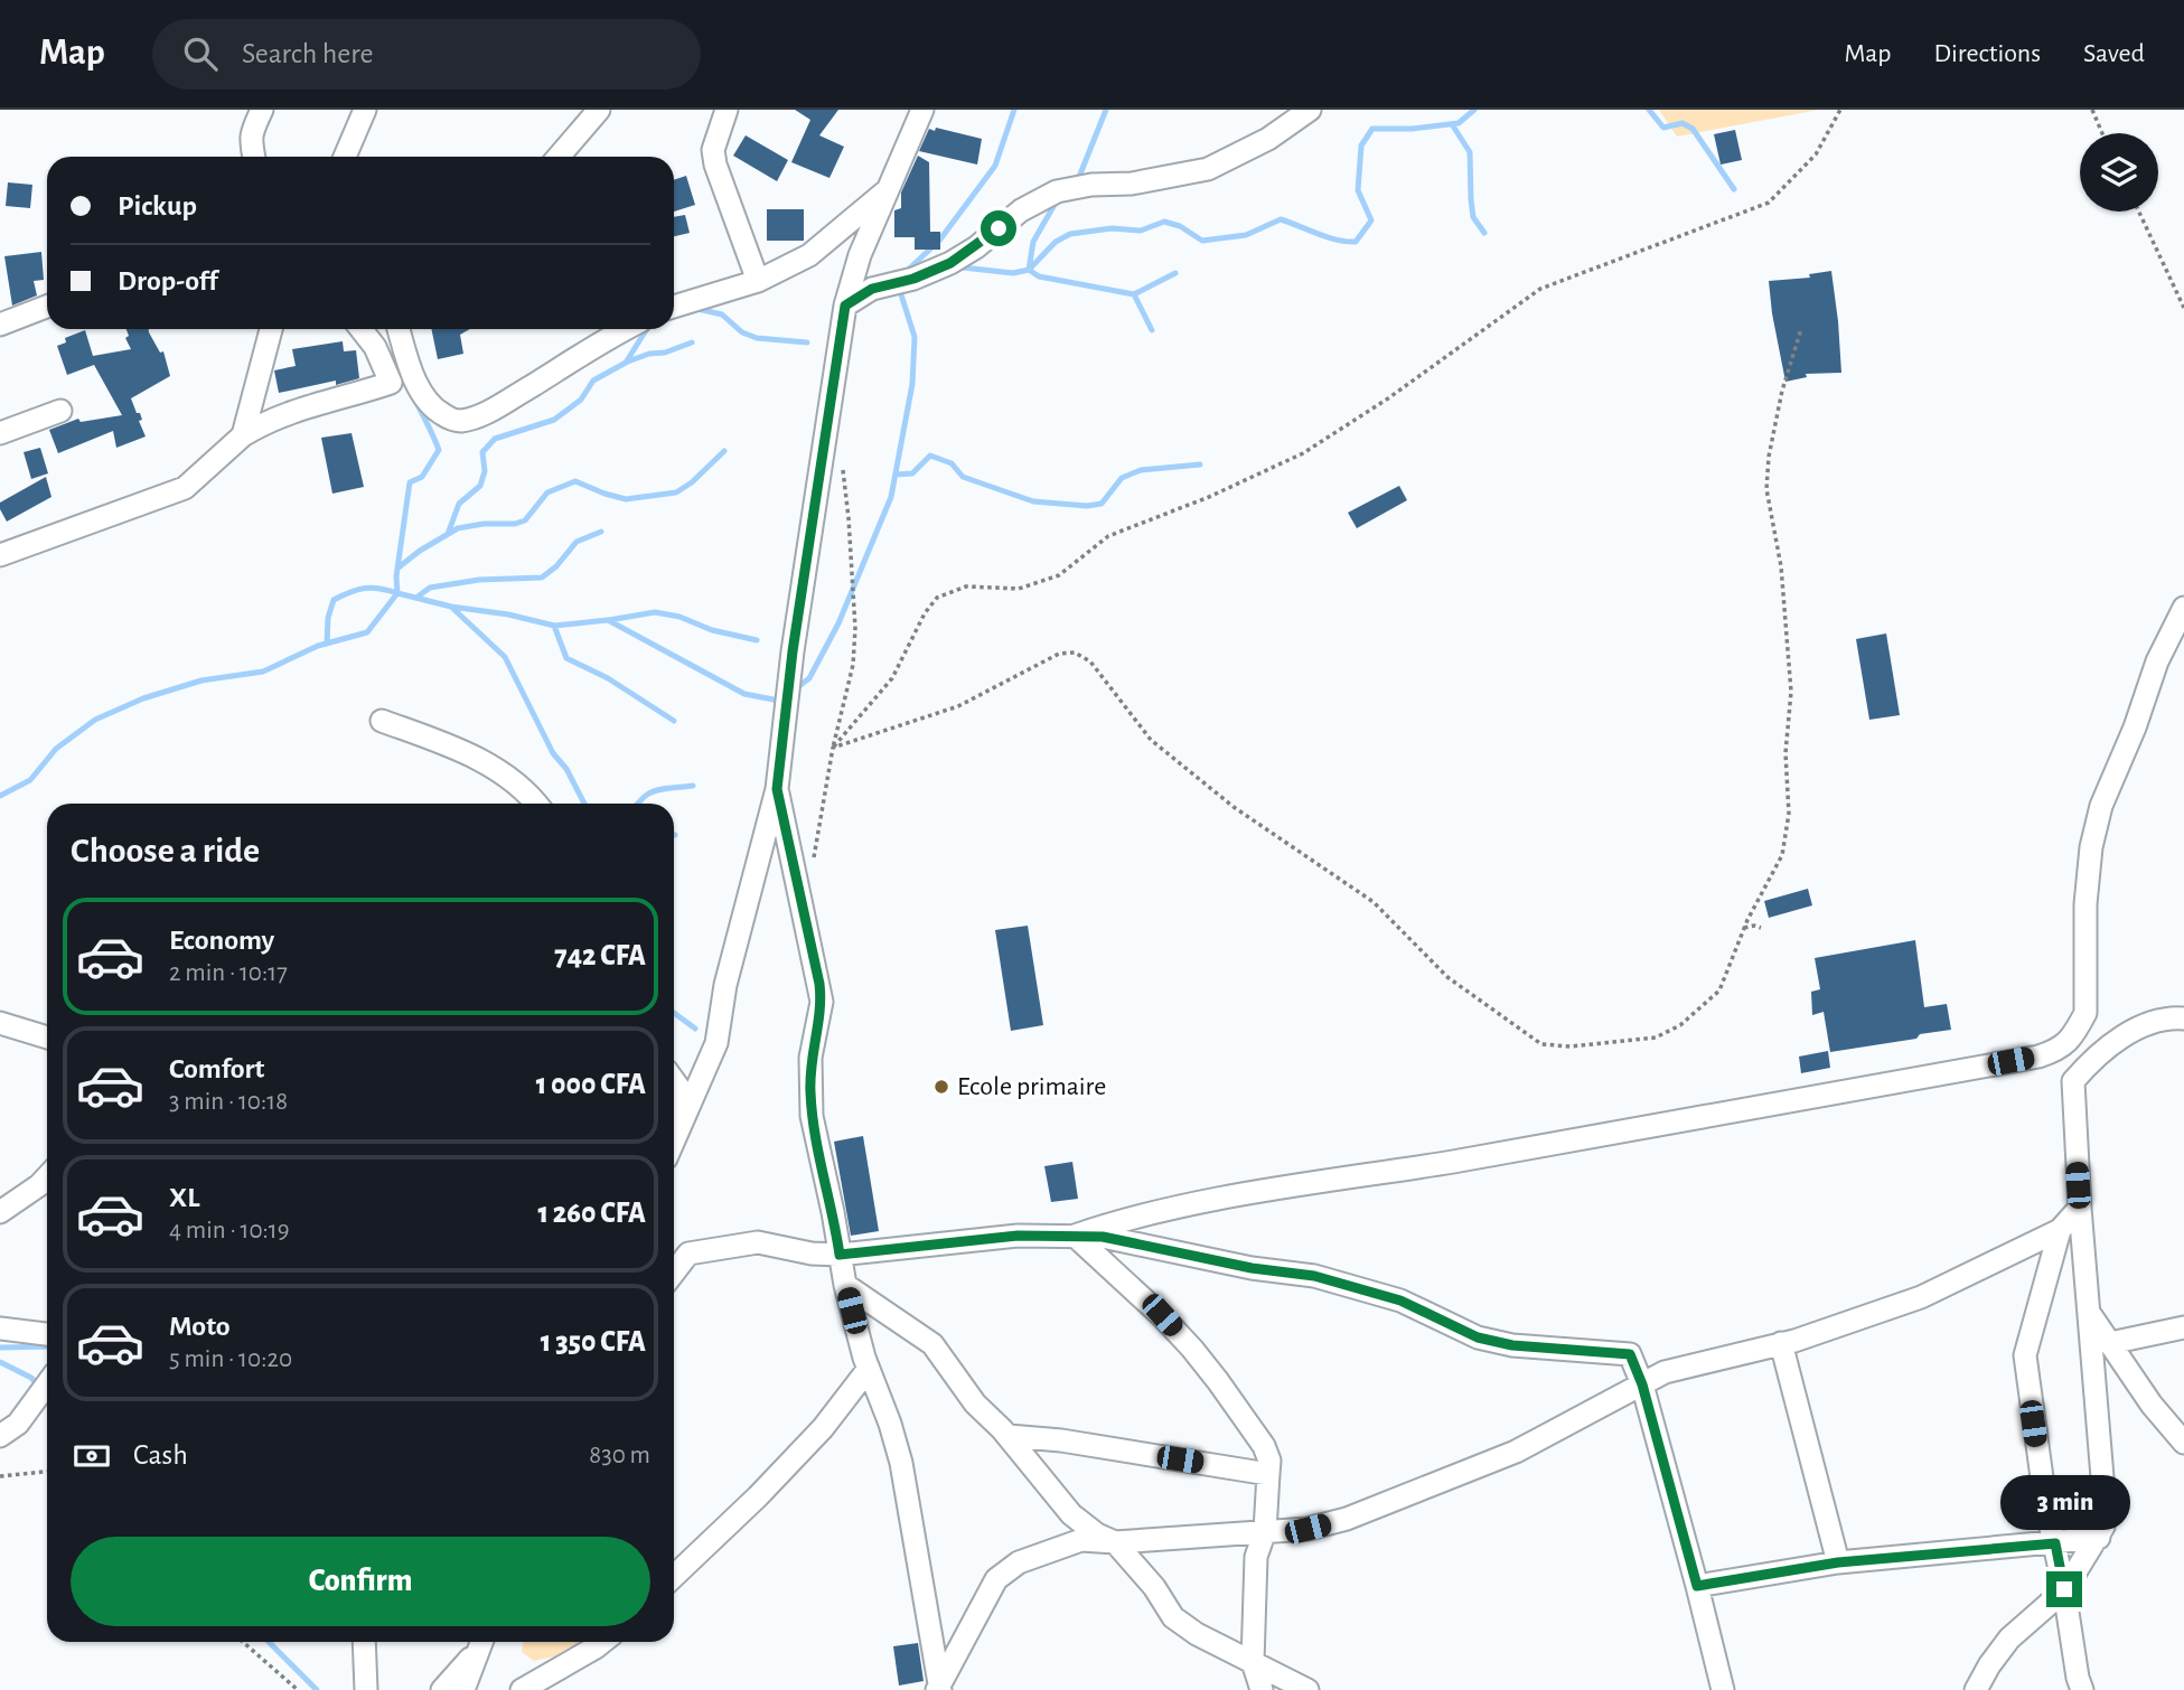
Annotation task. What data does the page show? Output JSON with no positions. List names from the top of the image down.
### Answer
{
  "places": ["Ecole primaire"],
  "page": {
    "header": "Map",
    "search": "Search here",
    "nav": ["Map", "Directions", "Saved"],
    "banner": ["Pickup", "Drop-off"],
    "heading": "Choose a ride",
    "list": [
      {
        "name": "Economy",
        "note": "2 min · 10:17",
        "value": "742 CFA"
      },
      {
        "name": "Comfort",
        "note": "3 min · 10:18",
        "value": "1 000 CFA"
      },
      {
        "name": "XL",
        "note": "4 min · 10:19",
        "value": "1 260 CFA"
      },
      {
        "name": "Moto",
        "note": "5 min · 10:20",
        "value": "1 350 CFA"
      }
    ],
    "pay": ["Cash", "830 m"],
    "bubble": "3 min",
    "buttons": "Confirm"
  }
}
